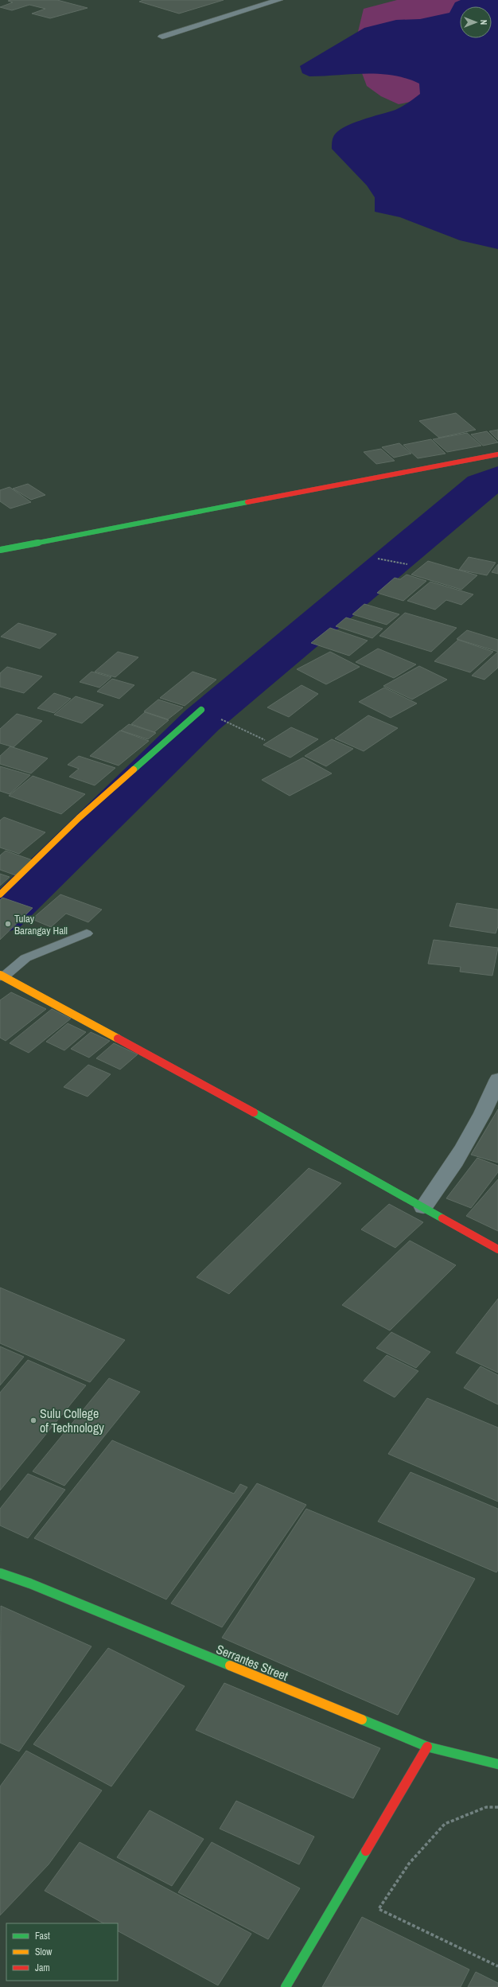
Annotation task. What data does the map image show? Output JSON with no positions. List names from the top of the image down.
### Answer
{
  "streets": {
    "street": ["Serrantes Street"]
  },
  "places": ["Tulay Barangay Hall", "Sulu College of Technology"],
  "legend": ["Fast", "Slow", "Jam"],
  "north": "right"
}
